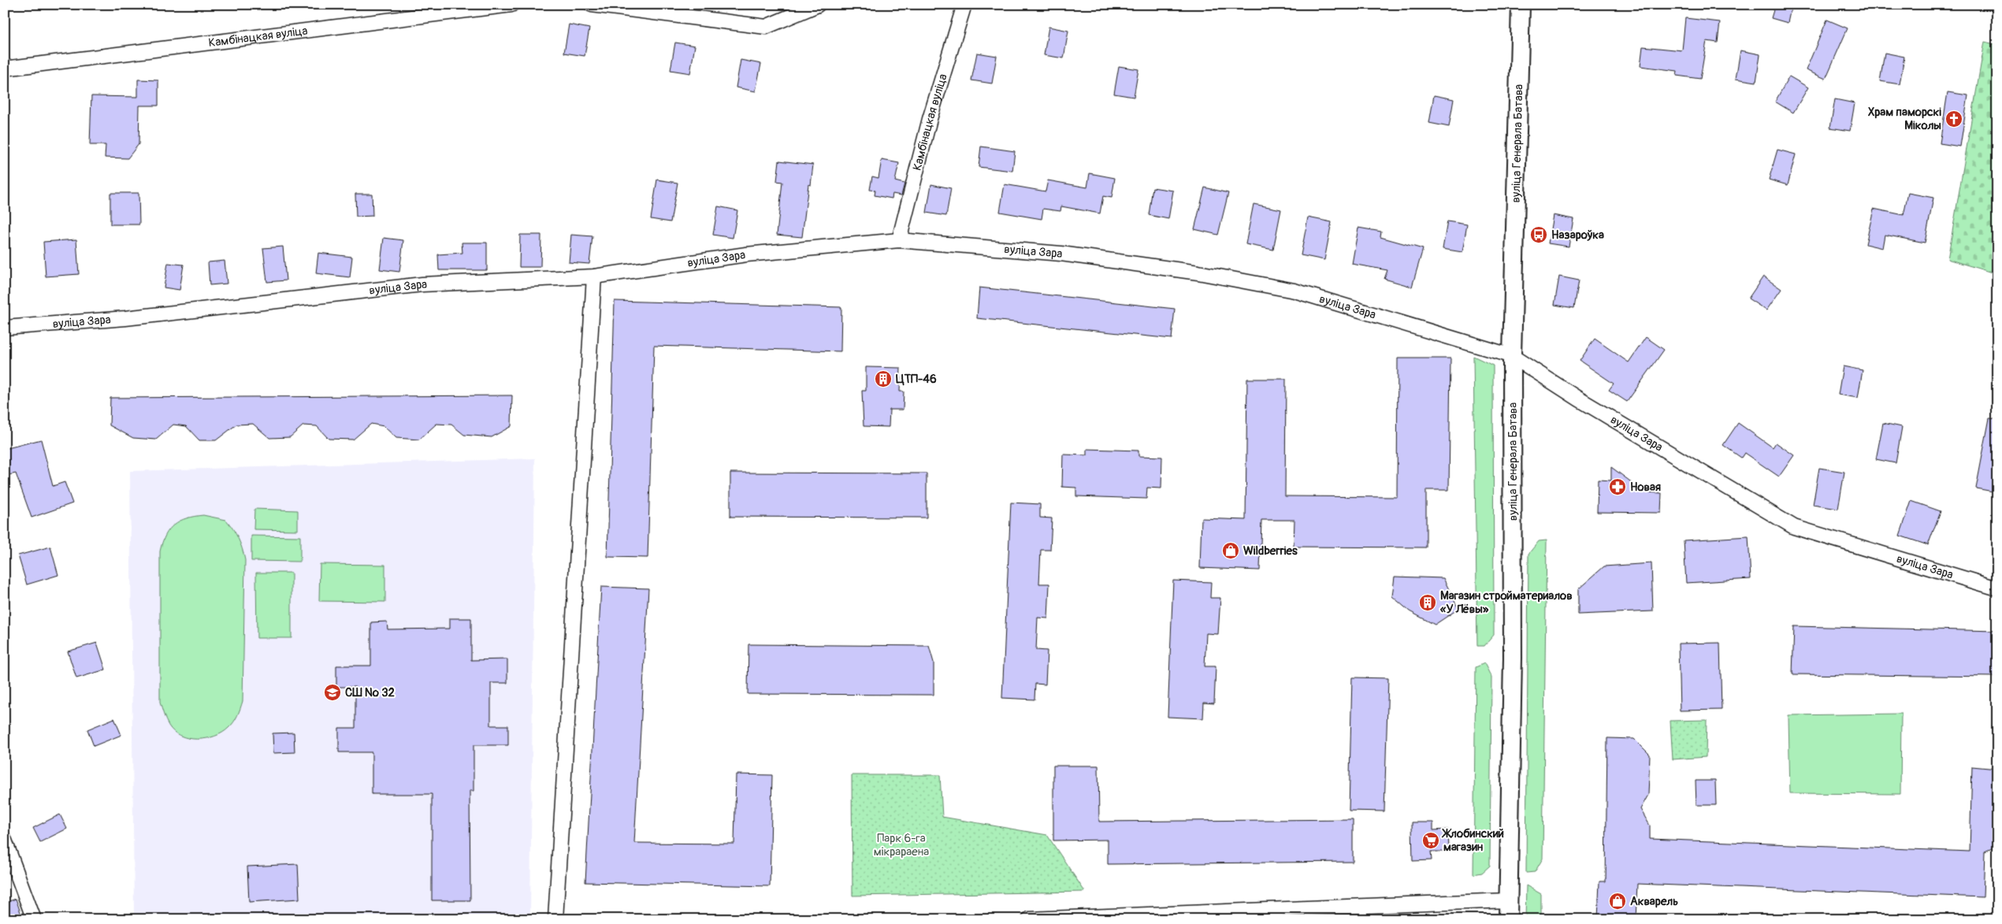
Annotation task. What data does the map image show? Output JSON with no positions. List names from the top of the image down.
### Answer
{
  "streets": {
    "street": ["Камбінацкая вуліца", "вуліца Генерала Батава", "вуліца Зара"]
  },
  "crossings": [
    ["Камбінацкая вуліца", "вуліца Зара"],
    ["вуліца Генерала Батава", "вуліца Зара"]
  ],
  "parks": ["Парк 6-га мікрараена"],
  "places": {
    "church": ["Храм паморскі Міколы"],
    "bus stop": ["Назароўка"],
    "building": ["ЦТП-46", "Магазин стройматериалов «У Лёвы»"],
    "pharmacy": ["Новая"],
    "shop": ["Wildberries", "Акварель"],
    "school or university": ["СШ № 32"],
    "supermarket": ["Жлобинский магазин"]
  }
}
